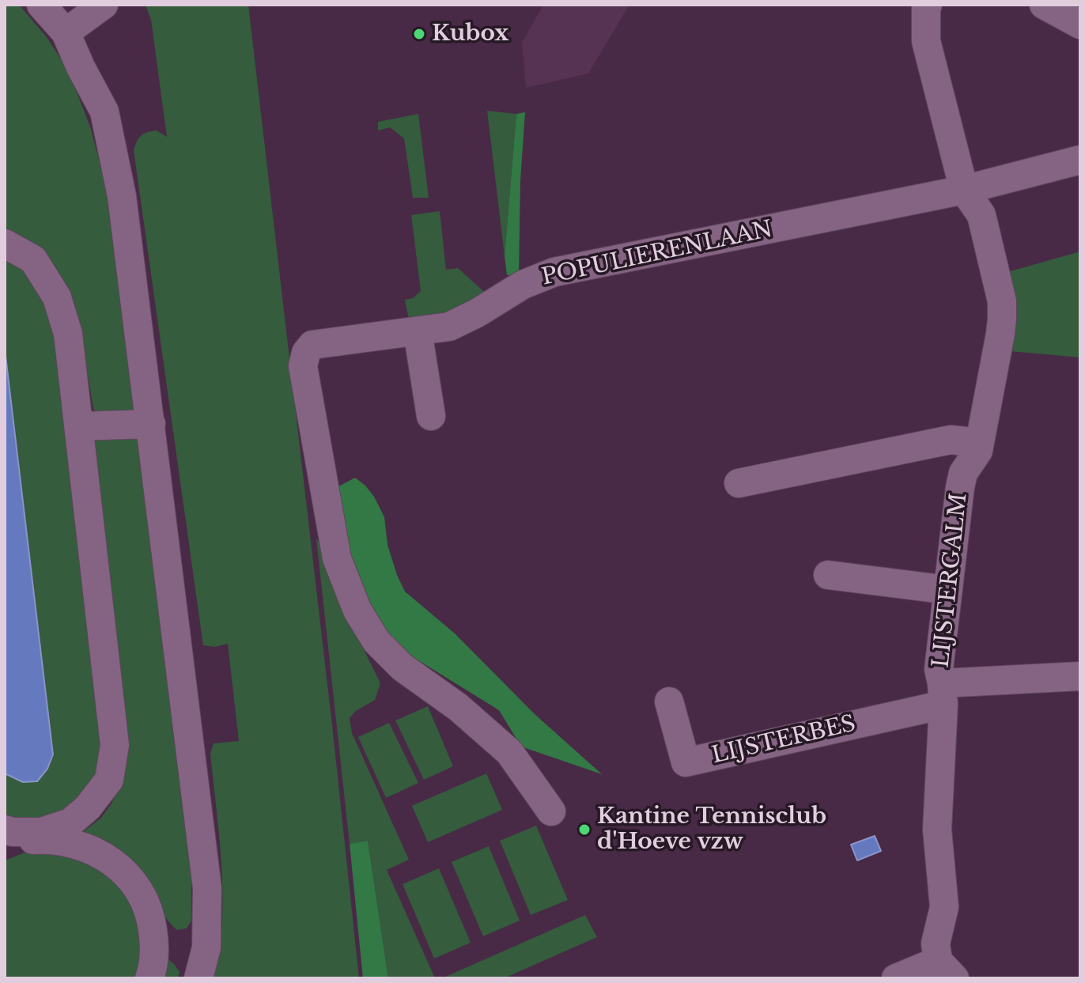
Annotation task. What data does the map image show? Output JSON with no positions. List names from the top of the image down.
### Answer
{
  "streets": {
    "street": ["POPULIERENLAAN", "LIJSTERGALM", "LIJSTERBES"]
  },
  "crossings": [
    ["POPULIERENLAAN", "LIJSTERGALM"],
    ["LIJSTERGALM", "LIJSTERBES"]
  ],
  "places": ["Kubox", "Kantine Tennisclub d'Hoeve vzw"]
}
